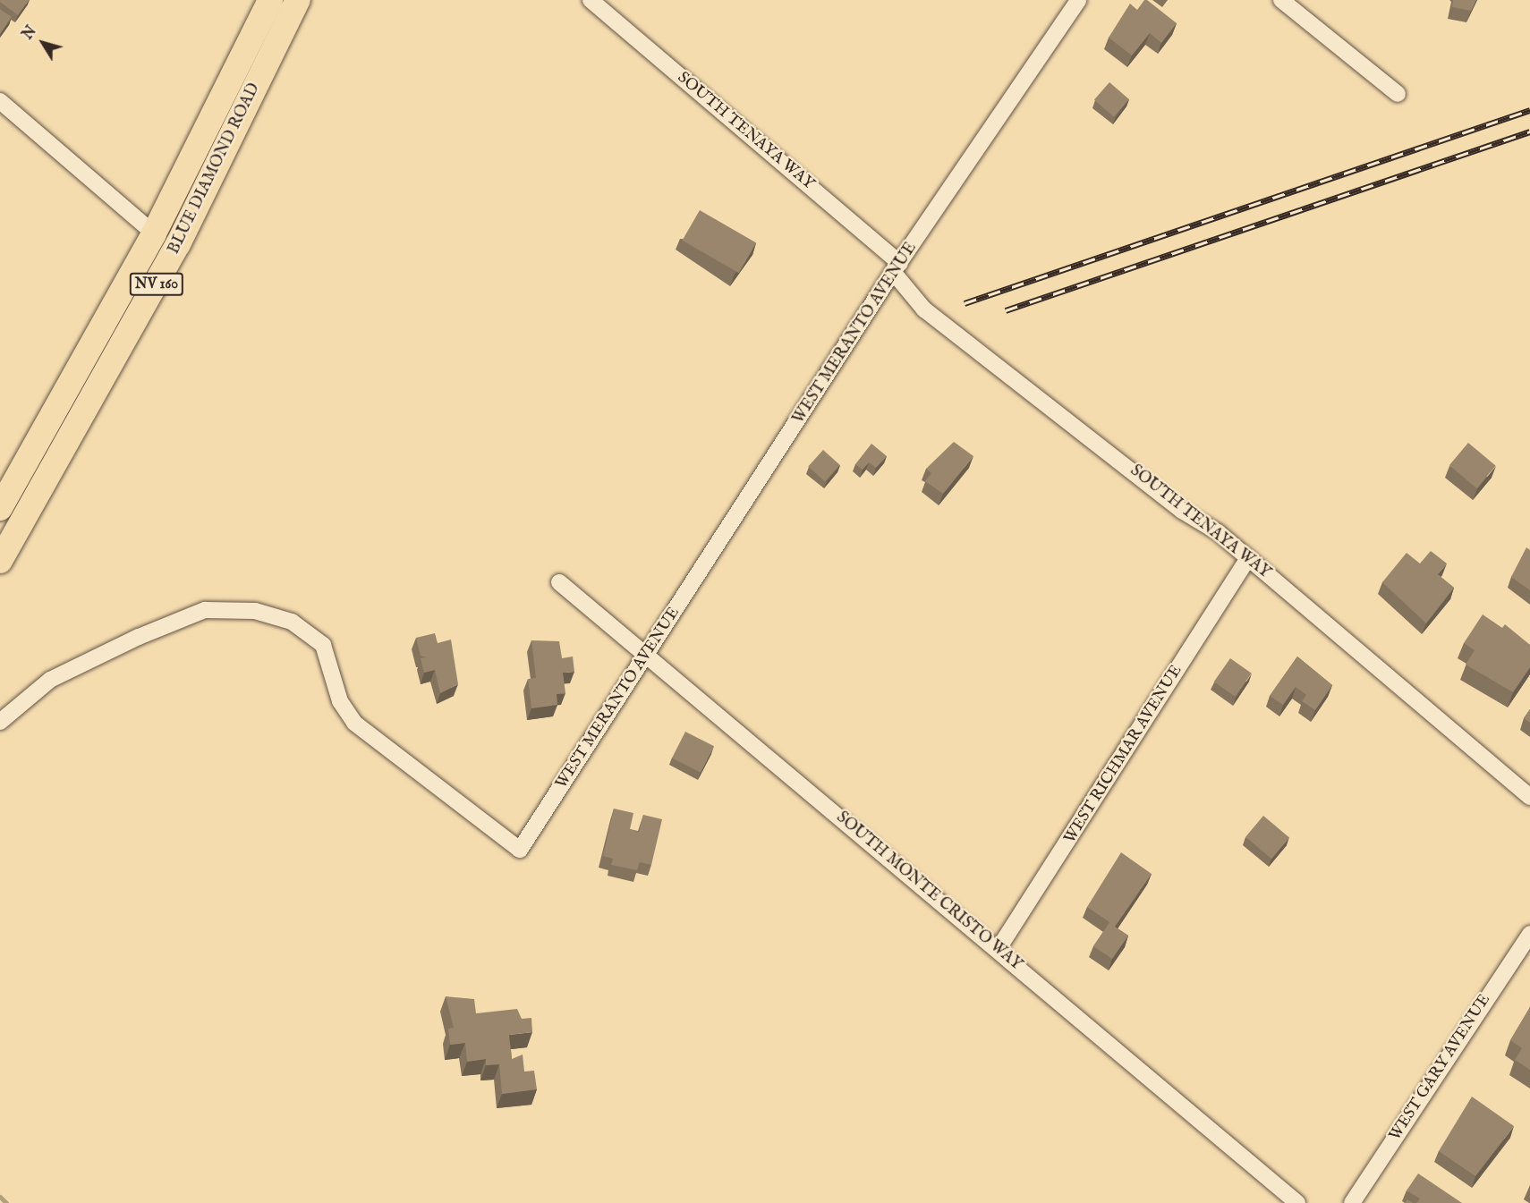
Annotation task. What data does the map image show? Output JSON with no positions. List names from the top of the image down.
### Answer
{
  "streets": {
    "highway": ["BLUE DIAMOND ROAD", "NV 160"],
    "street": [
      "SOUTH TENAYA WAY",
      "WEST MERANTO AVENUE",
      "WEST RICHMAR AVENUE",
      "SOUTH MONTE CRISTO WAY",
      "WEST GARY AVENUE"
    ]
  },
  "crossings": [
    ["SOUTH TENAYA WAY", "WEST MERANTO AVENUE"],
    ["SOUTH TENAYA WAY", "WEST RICHMAR AVENUE"],
    ["WEST MERANTO AVENUE", "SOUTH MONTE CRISTO WAY"],
    ["WEST RICHMAR AVENUE", "SOUTH MONTE CRISTO WAY"]
  ],
  "north": "top left"
}
